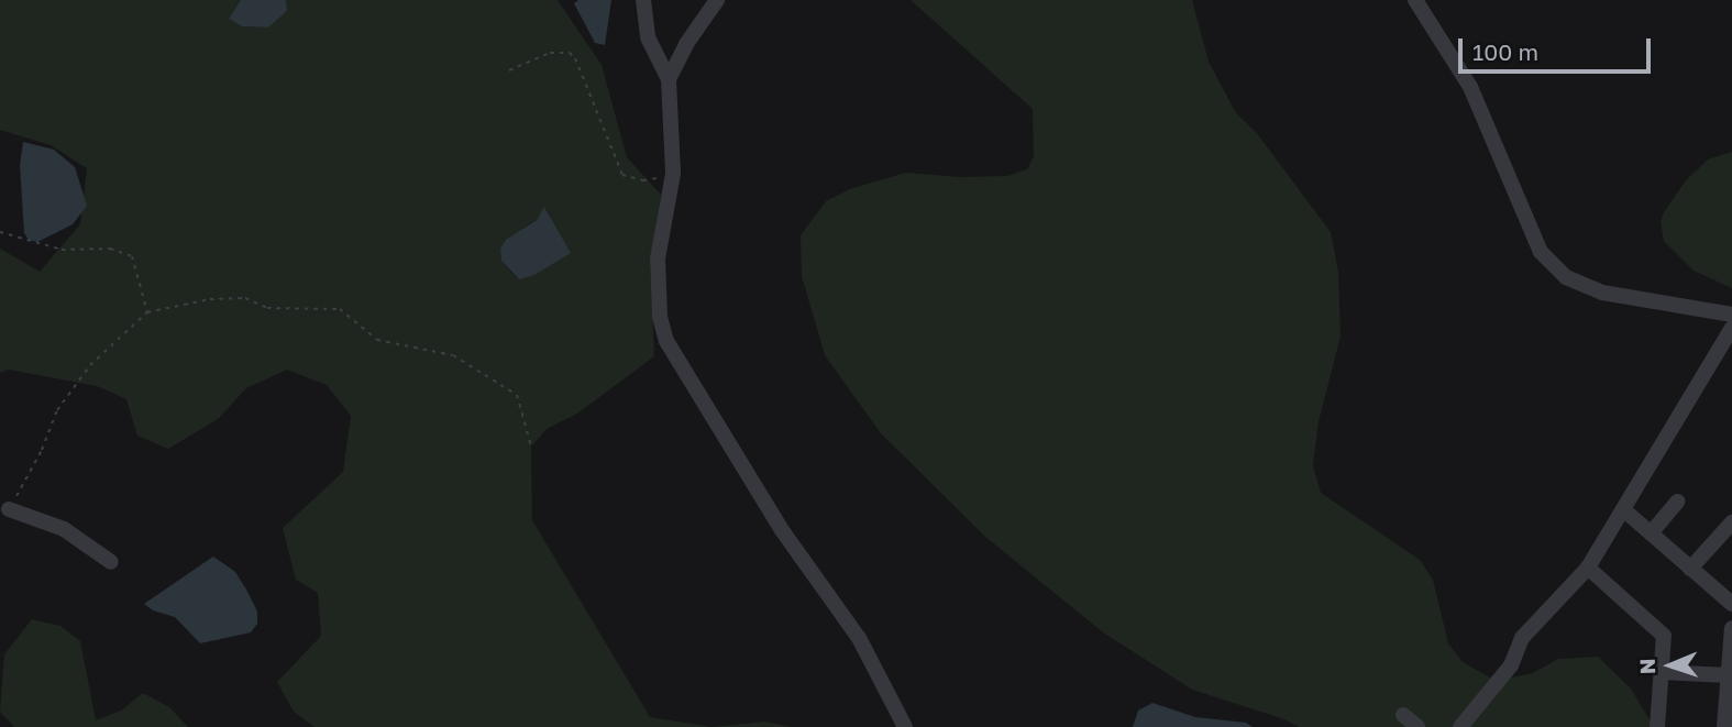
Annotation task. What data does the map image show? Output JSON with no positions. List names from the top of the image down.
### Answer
{
  "scale_bar": "100 m",
  "north": "left"
}
